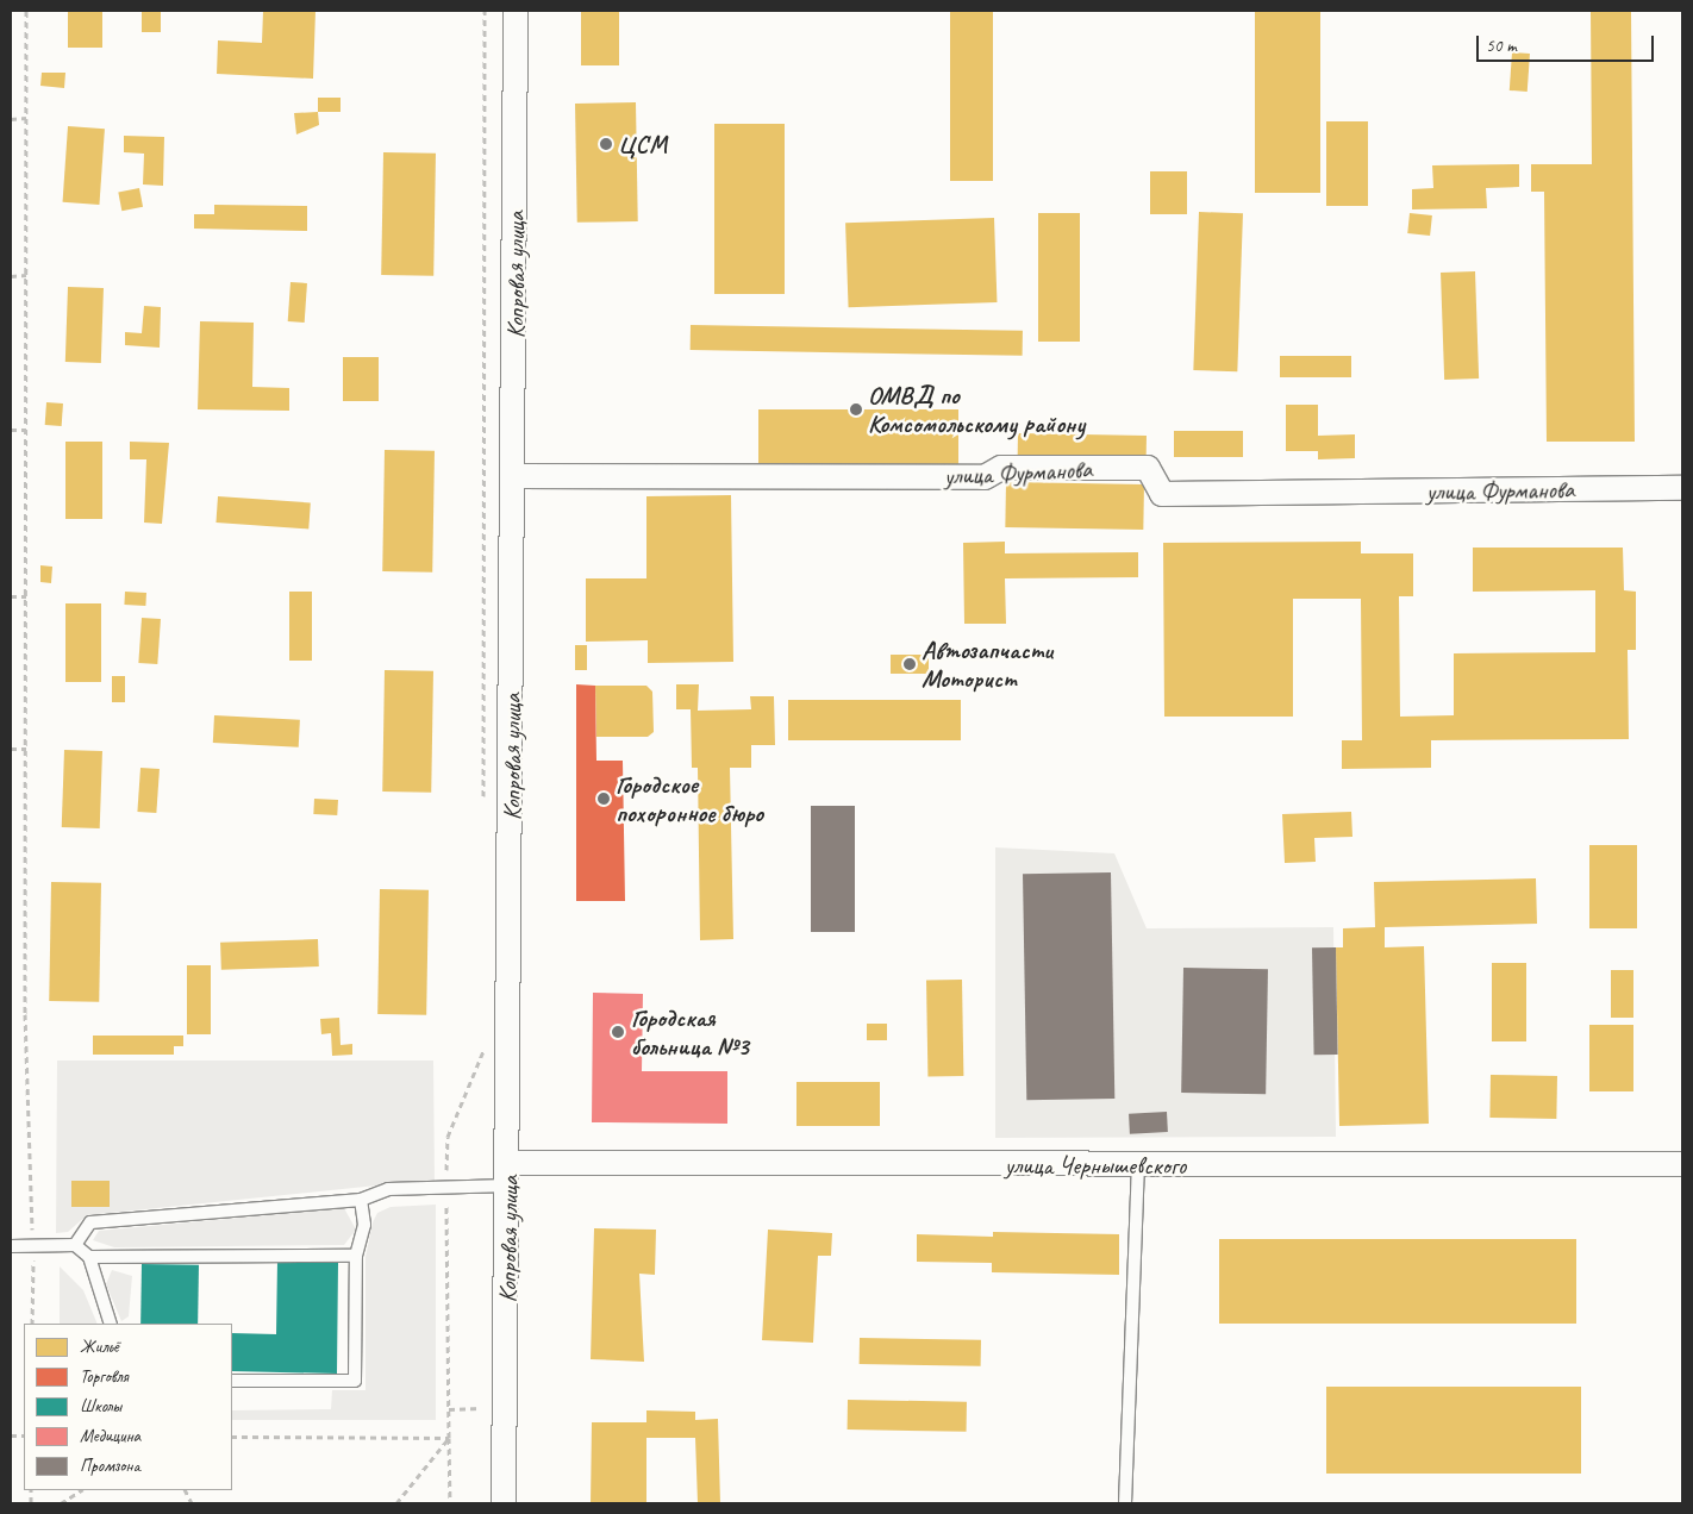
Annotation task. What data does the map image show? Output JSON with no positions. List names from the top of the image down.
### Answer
{
  "streets": {
    "street": ["Копровая улица", "улица Фурманова", "улица Чернышевского"]
  },
  "crossings": [
    ["Копровая улица", "улица Фурманова"],
    ["Копровая улица", "улица Чернышевского"]
  ],
  "places": [
    "ЦСМ",
    "ОМВД по Комсомольскому району",
    "Автозапчасти Моторист",
    "Городское похоронное бюро",
    "Городская больница №3"
  ],
  "legend": [
    "Жильё",
    "Торговля",
    "Школы",
    "Медицина",
    "Промзона"
  ],
  "scale_bar": "50 m"
}
